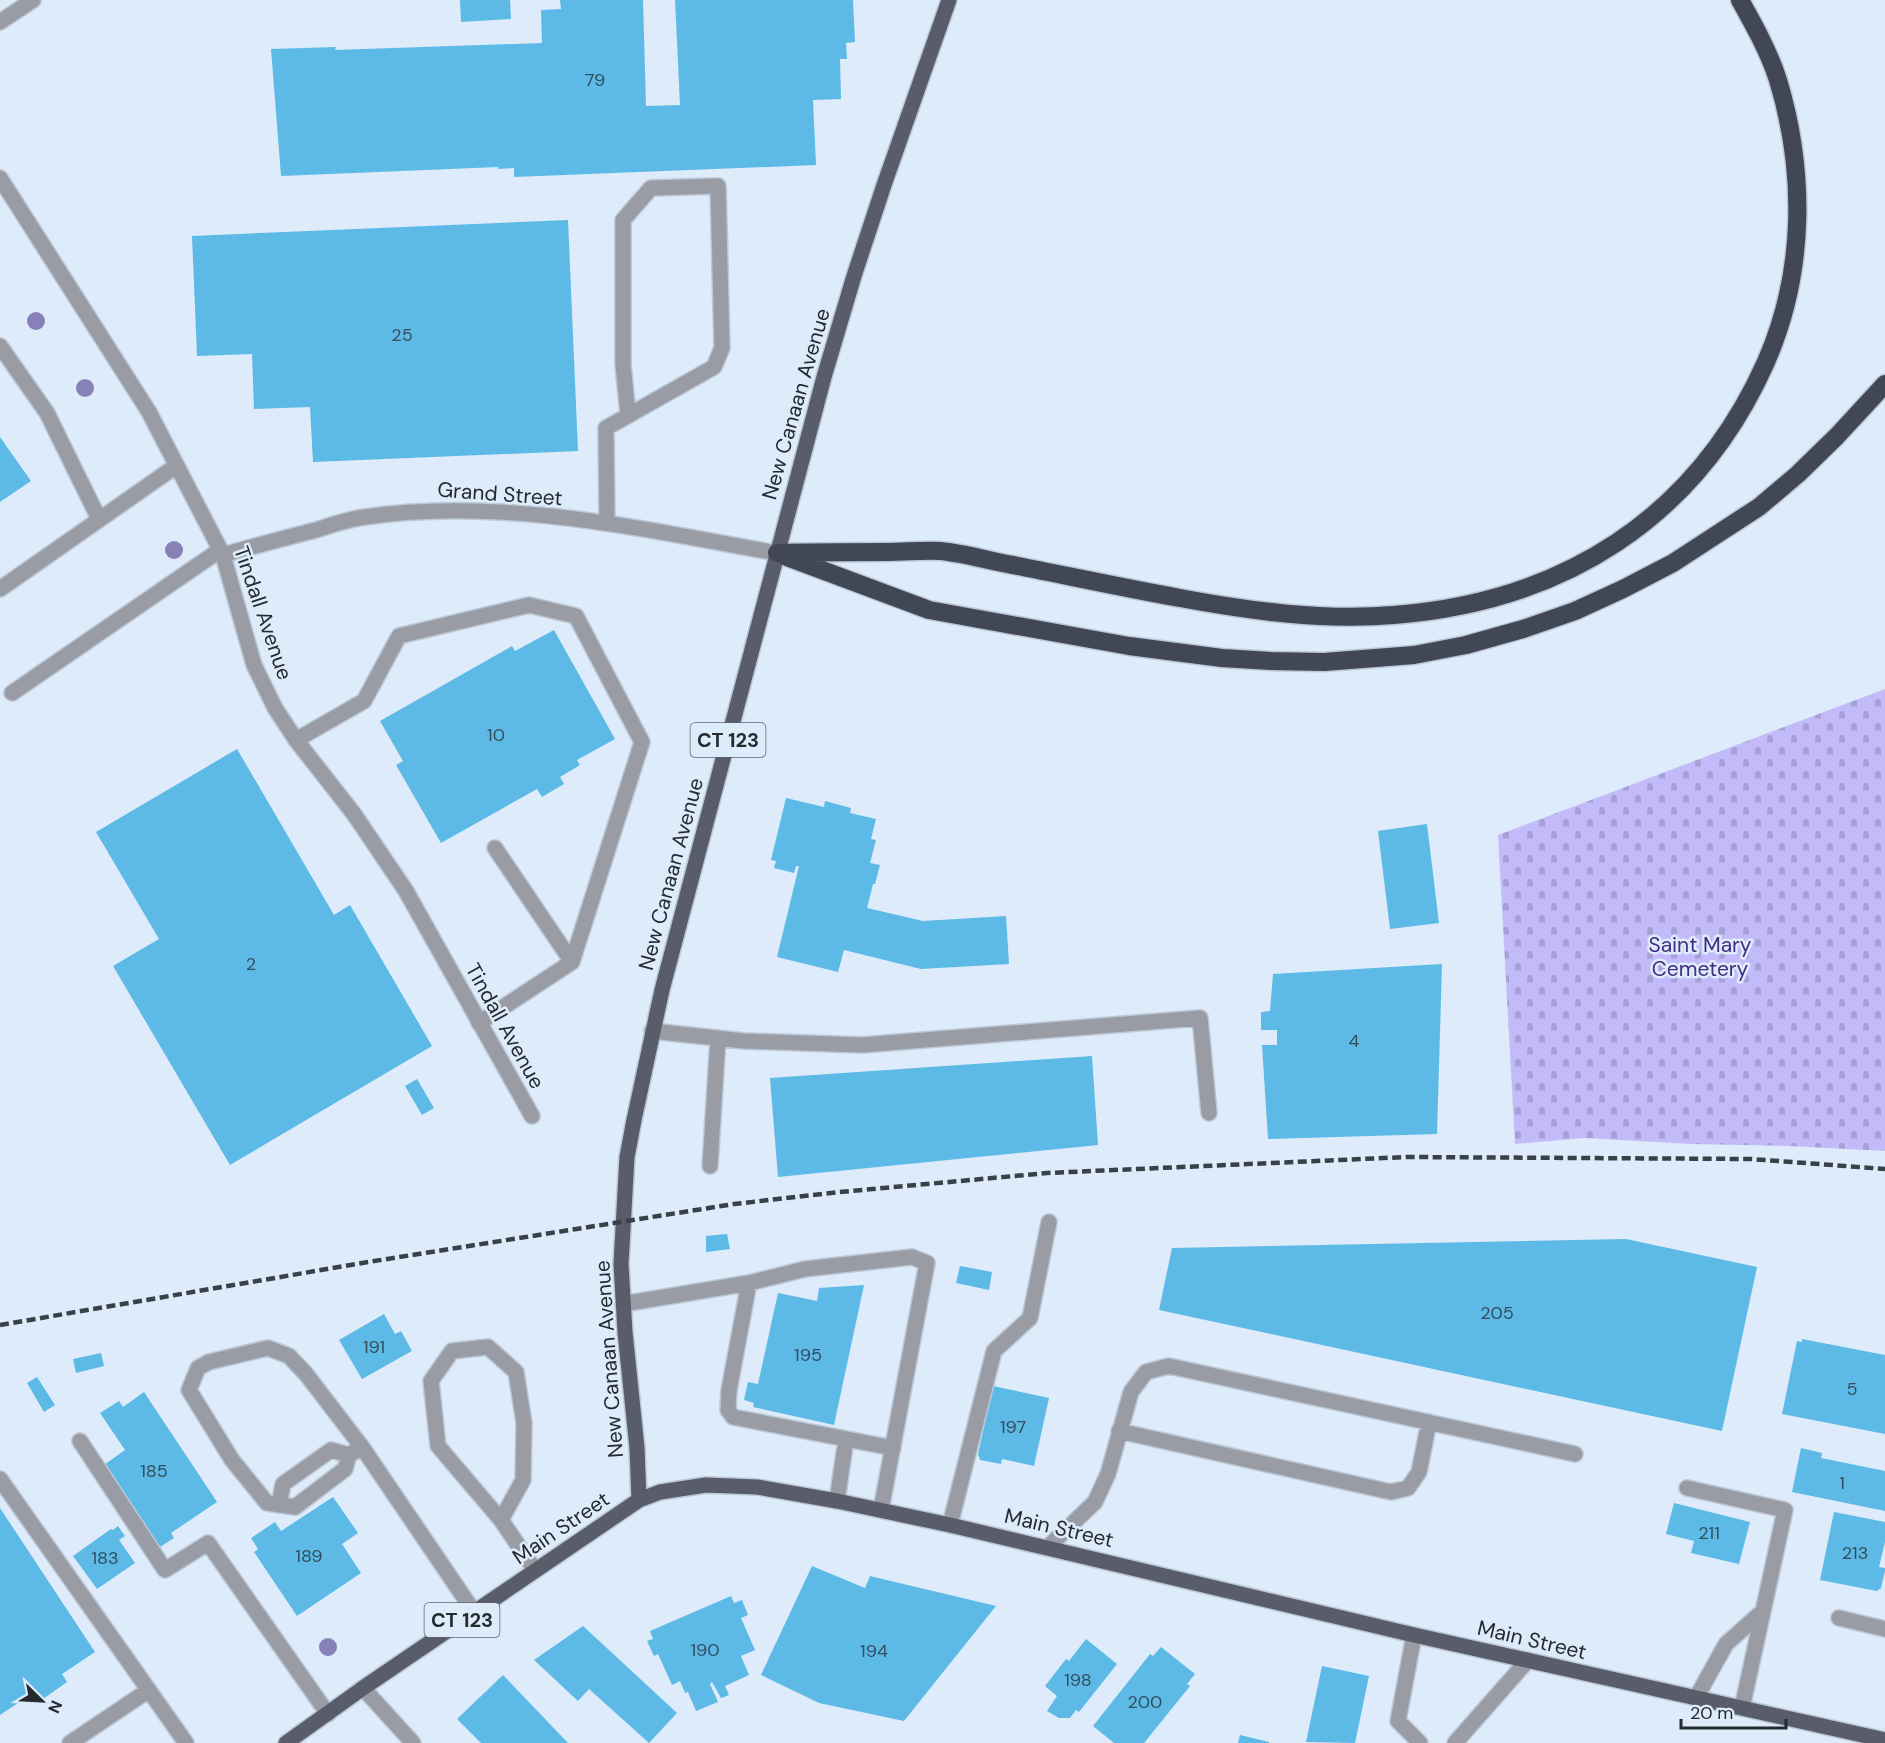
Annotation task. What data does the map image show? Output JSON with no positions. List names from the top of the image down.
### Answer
{
  "streets": {
    "main road": ["New Canaan Avenue", "CT 123", "Main Street"],
    "street": ["Grand Street", "Tindall Avenue"]
  },
  "crossings": [
    ["New Canaan Avenue", "Grand Street"],
    ["New Canaan Avenue", "Main Street"],
    ["Grand Street", "Tindall Avenue"]
  ],
  "parks": ["Saint Mary Cemetery"],
  "house_numbers": [
    "79",
    "25",
    "10",
    "2",
    "4",
    "205",
    "191",
    "195",
    "5",
    "197",
    "185",
    "1",
    "211",
    "213",
    "189",
    "183",
    "190",
    "194",
    "198",
    "200"
  ],
  "scale_bar": "20 m",
  "north": "bottom right"
}
